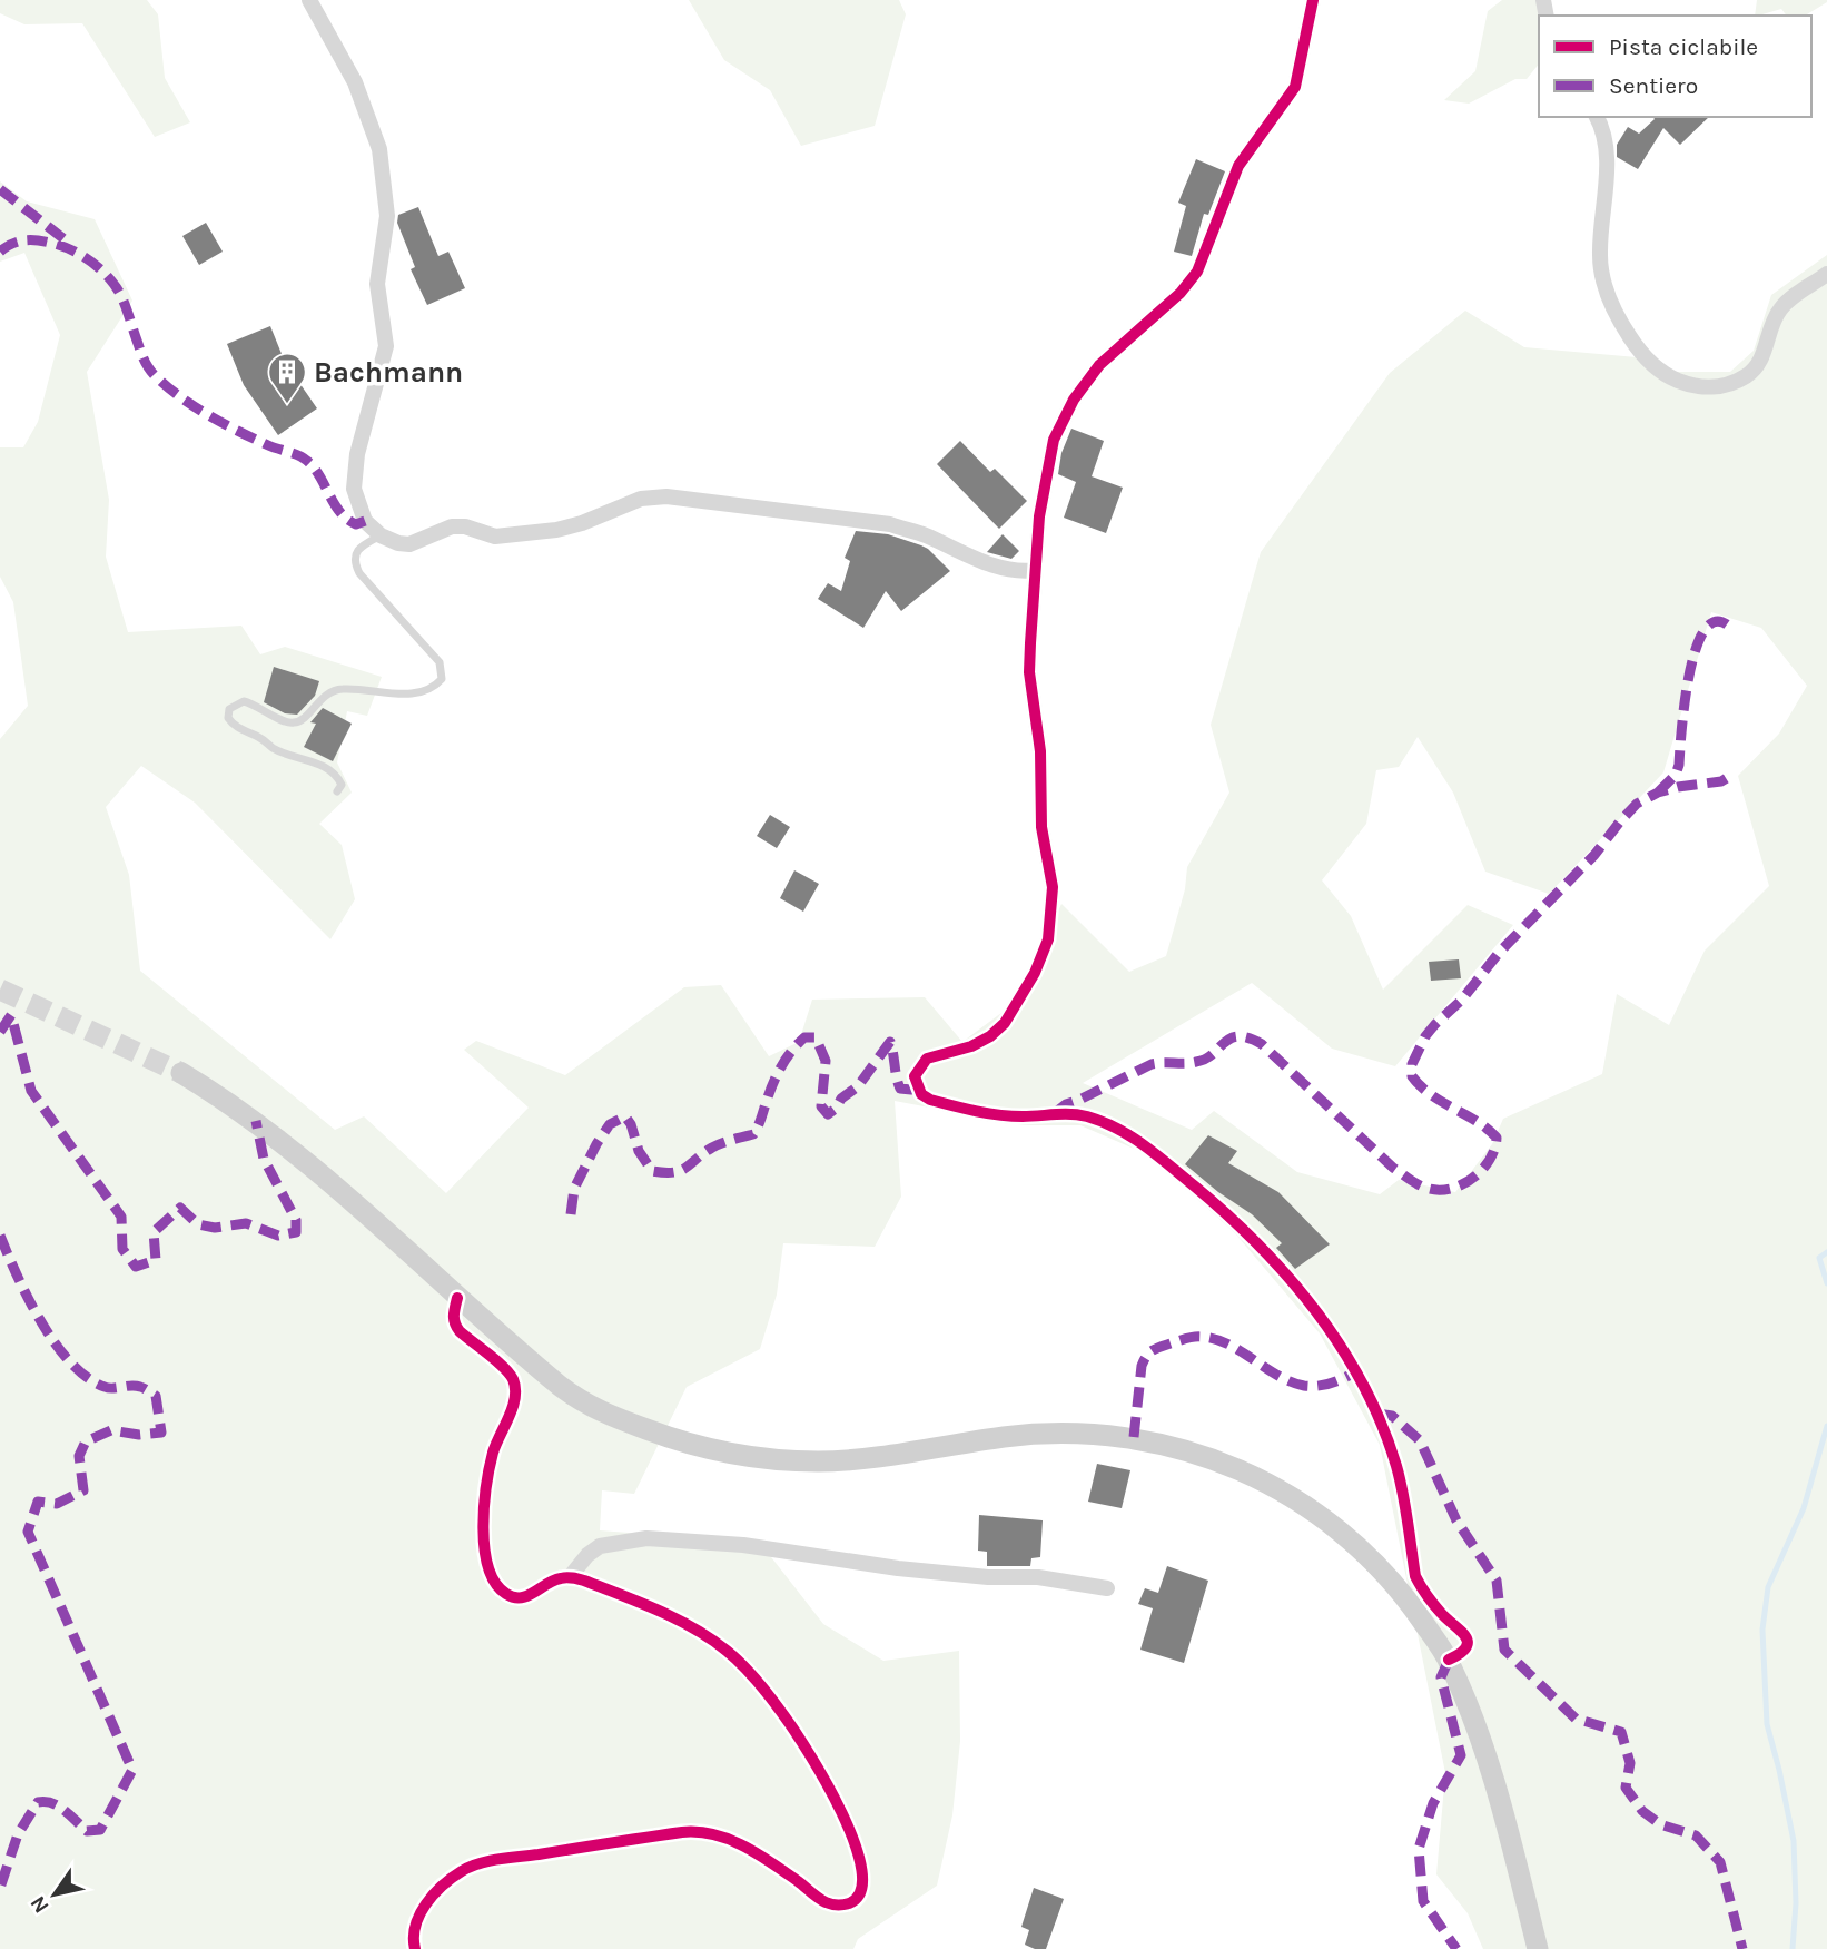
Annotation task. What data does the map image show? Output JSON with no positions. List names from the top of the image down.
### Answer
{
  "places": {
    "building": ["Bachmann"]
  },
  "legend": ["Pista ciclabile", "Sentiero"],
  "north": "bottom left"
}
